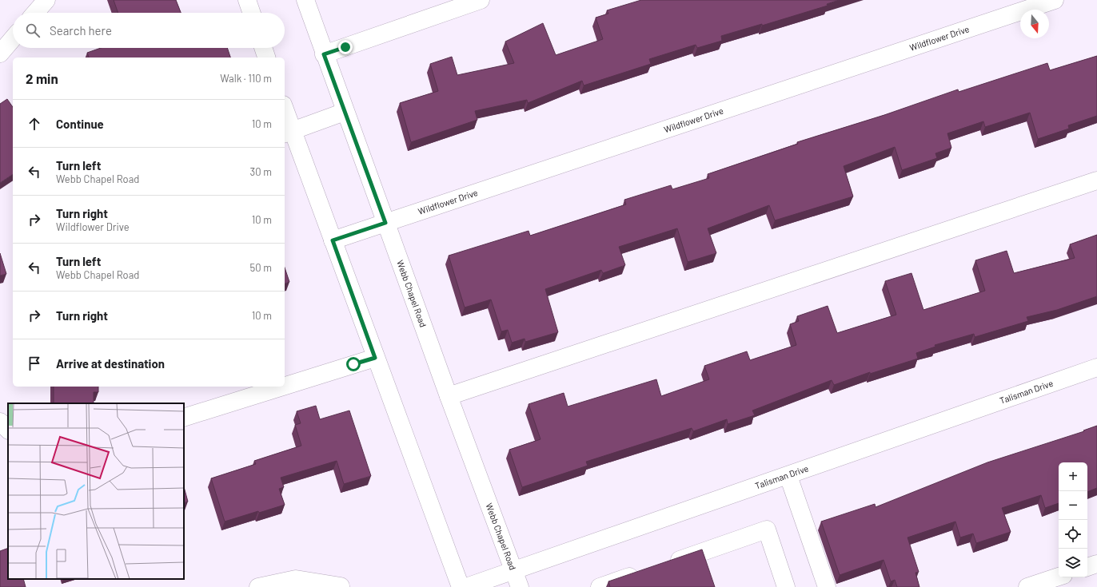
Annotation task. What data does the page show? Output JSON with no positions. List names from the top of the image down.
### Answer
{
  "streets": {
    "street": ["Wildflower Drive", "Webb Chapel Road", "Talisman Drive"]
  },
  "crossings": [
    ["Wildflower Drive", "Webb Chapel Road"],
    ["Webb Chapel Road", "Talisman Drive"]
  ],
  "north": "bottom",
  "page": {
    "search": "Search here",
    "heading": ["2 min", "Walk · 110 m"],
    "list": [
      ["Continue", "10 m"],
      ["Turn left", "Webb Chapel Road", "30 m"],
      ["Turn right", "Wildflower Drive", "10 m"],
      ["Turn left", "Webb Chapel Road", "50 m"],
      ["Turn right", "10 m"],
      "Arrive at destination"
    ],
    "map_buttons": ["+", "−"]
  }
}
